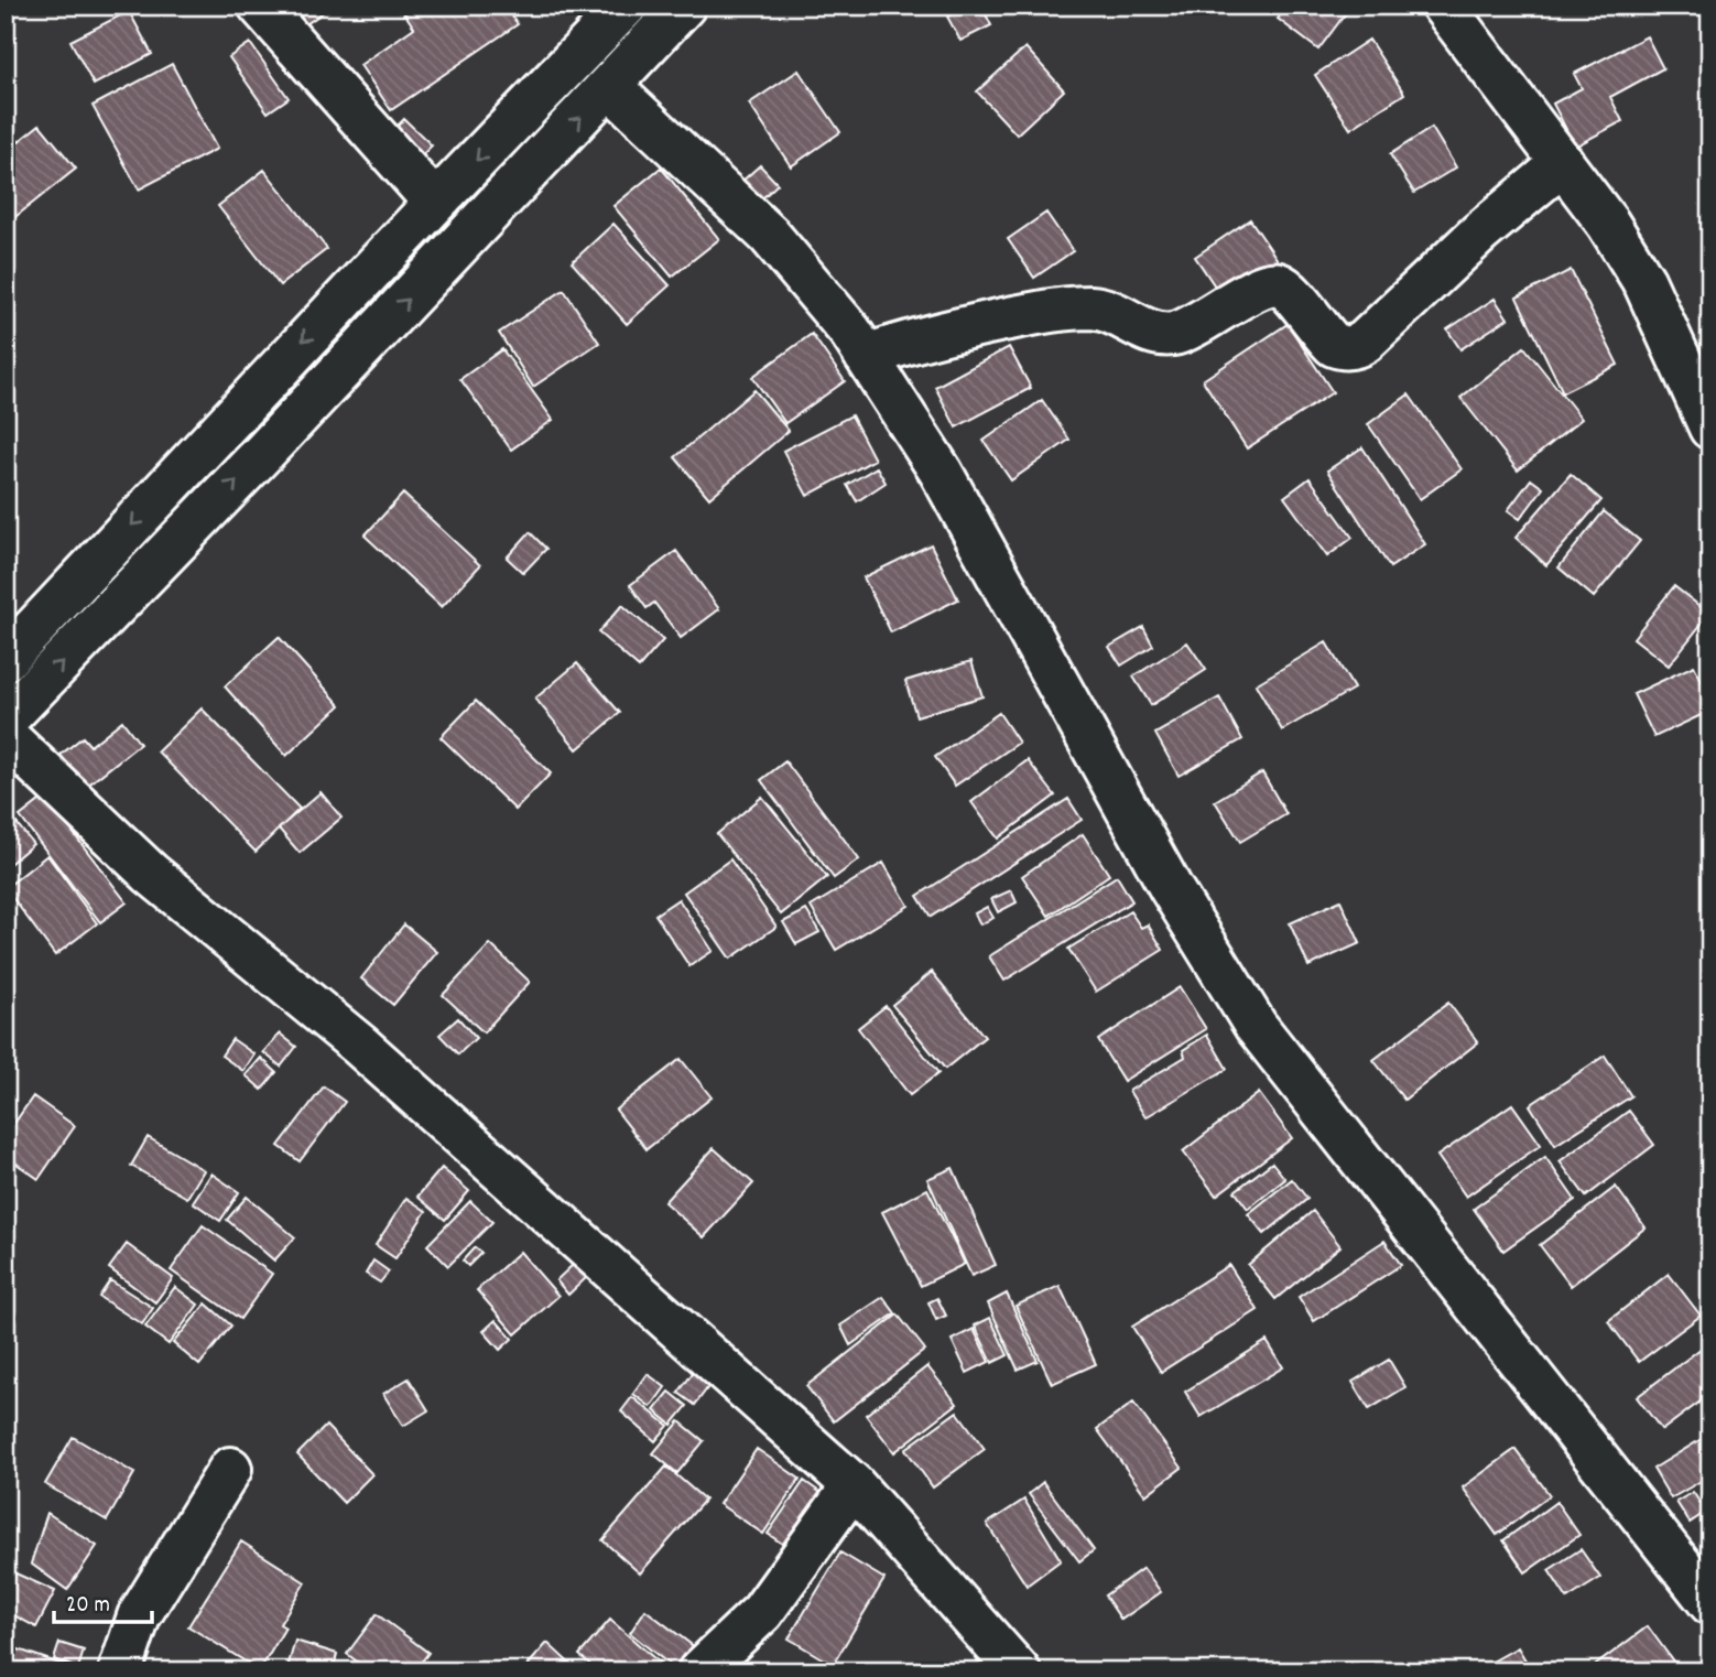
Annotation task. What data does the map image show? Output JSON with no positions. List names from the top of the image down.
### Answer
{
  "scale_bar": "20 m"
}
